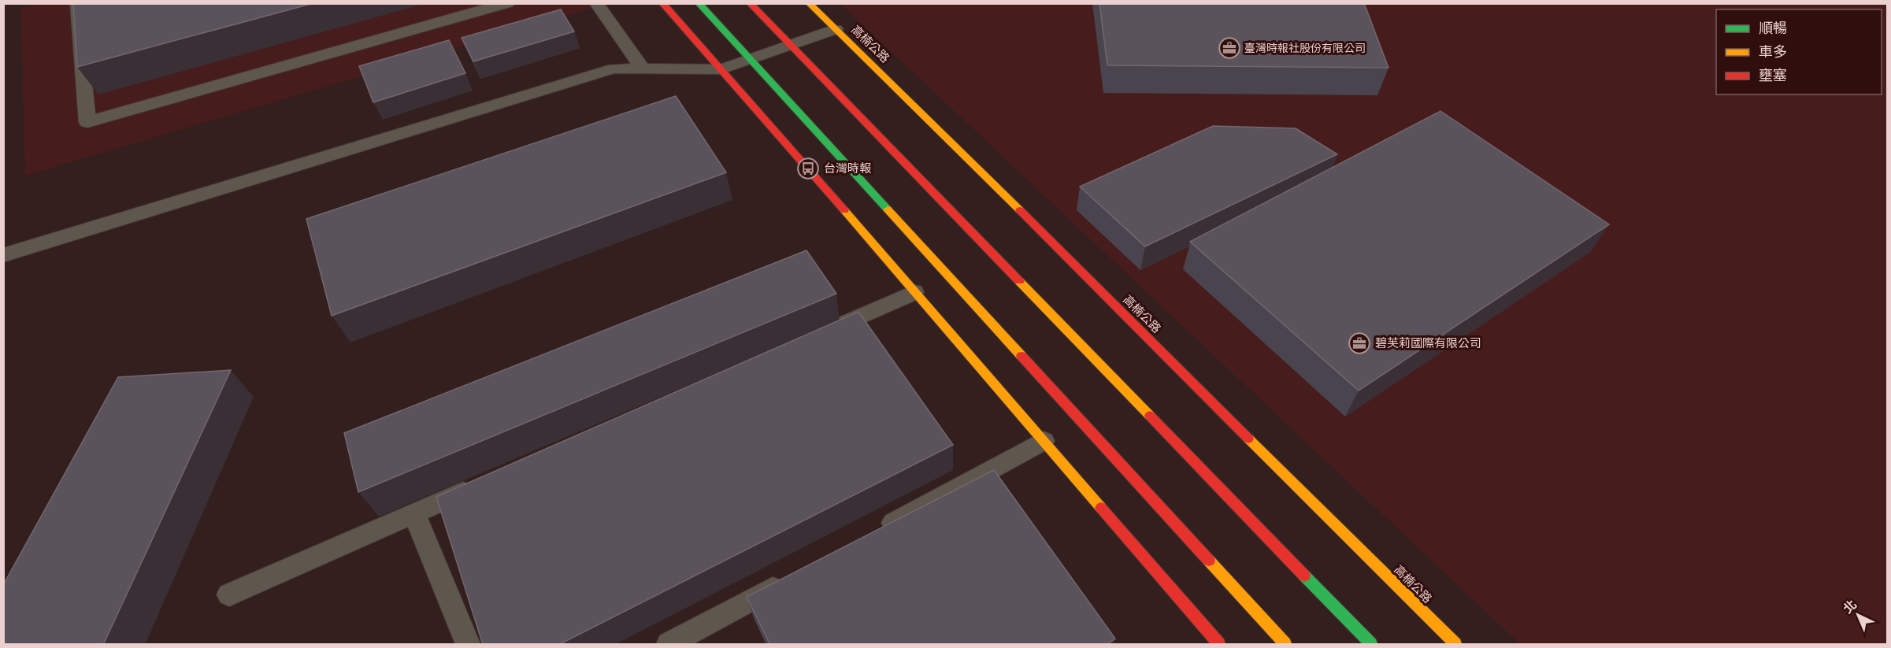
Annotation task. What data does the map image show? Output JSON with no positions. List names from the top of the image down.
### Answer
{
  "streets": {
    "main road": ["高楠公路"]
  },
  "places": {
    "office": ["臺灣時報社股份有限公司", "碧芙莉國際有限公司"],
    "bus stop": ["台灣時報"]
  },
  "legend": ["順暢", "車多", "壅塞"],
  "north": "top left"
}
